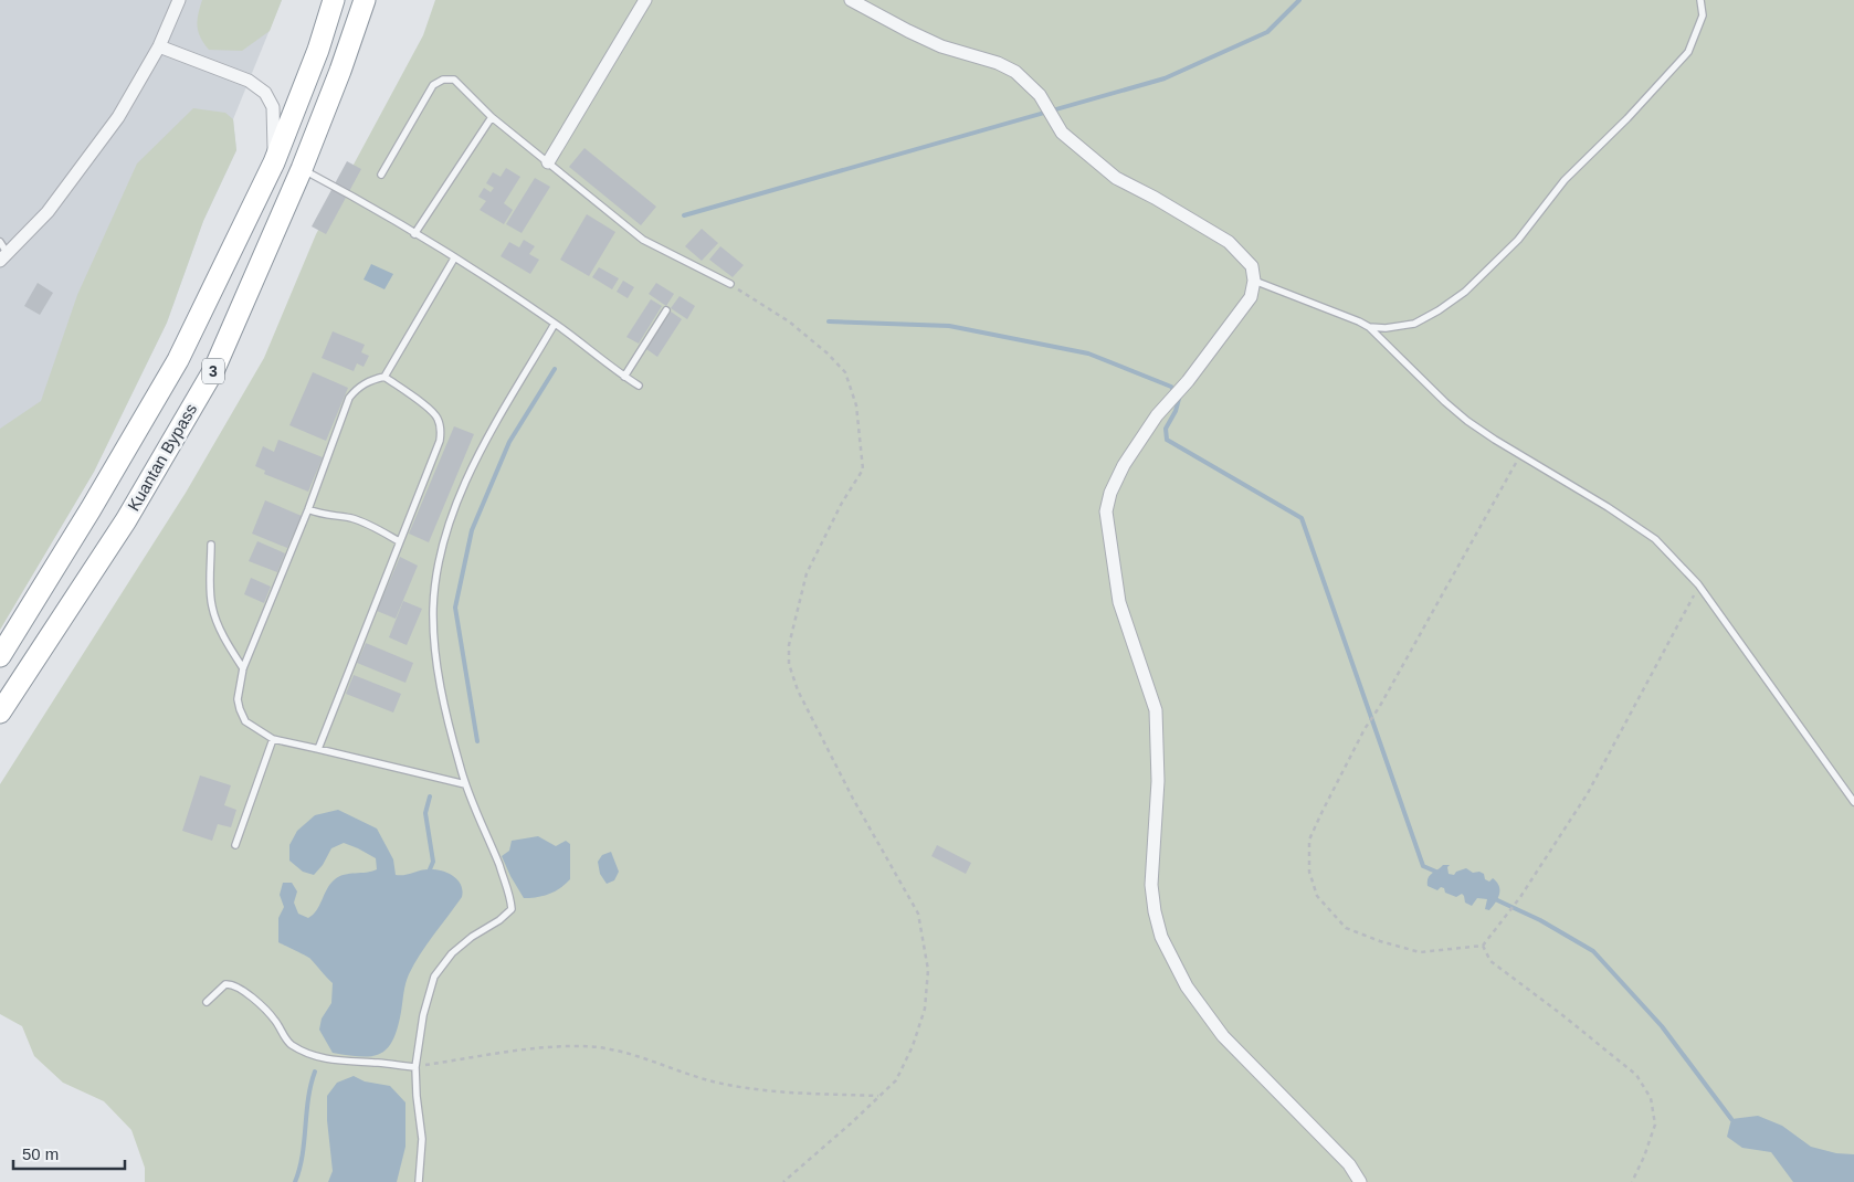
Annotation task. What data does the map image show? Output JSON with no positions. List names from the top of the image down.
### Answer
{
  "streets": {
    "highway": ["3", "Kuantan Bypass"]
  },
  "scale_bar": "50 m"
}
